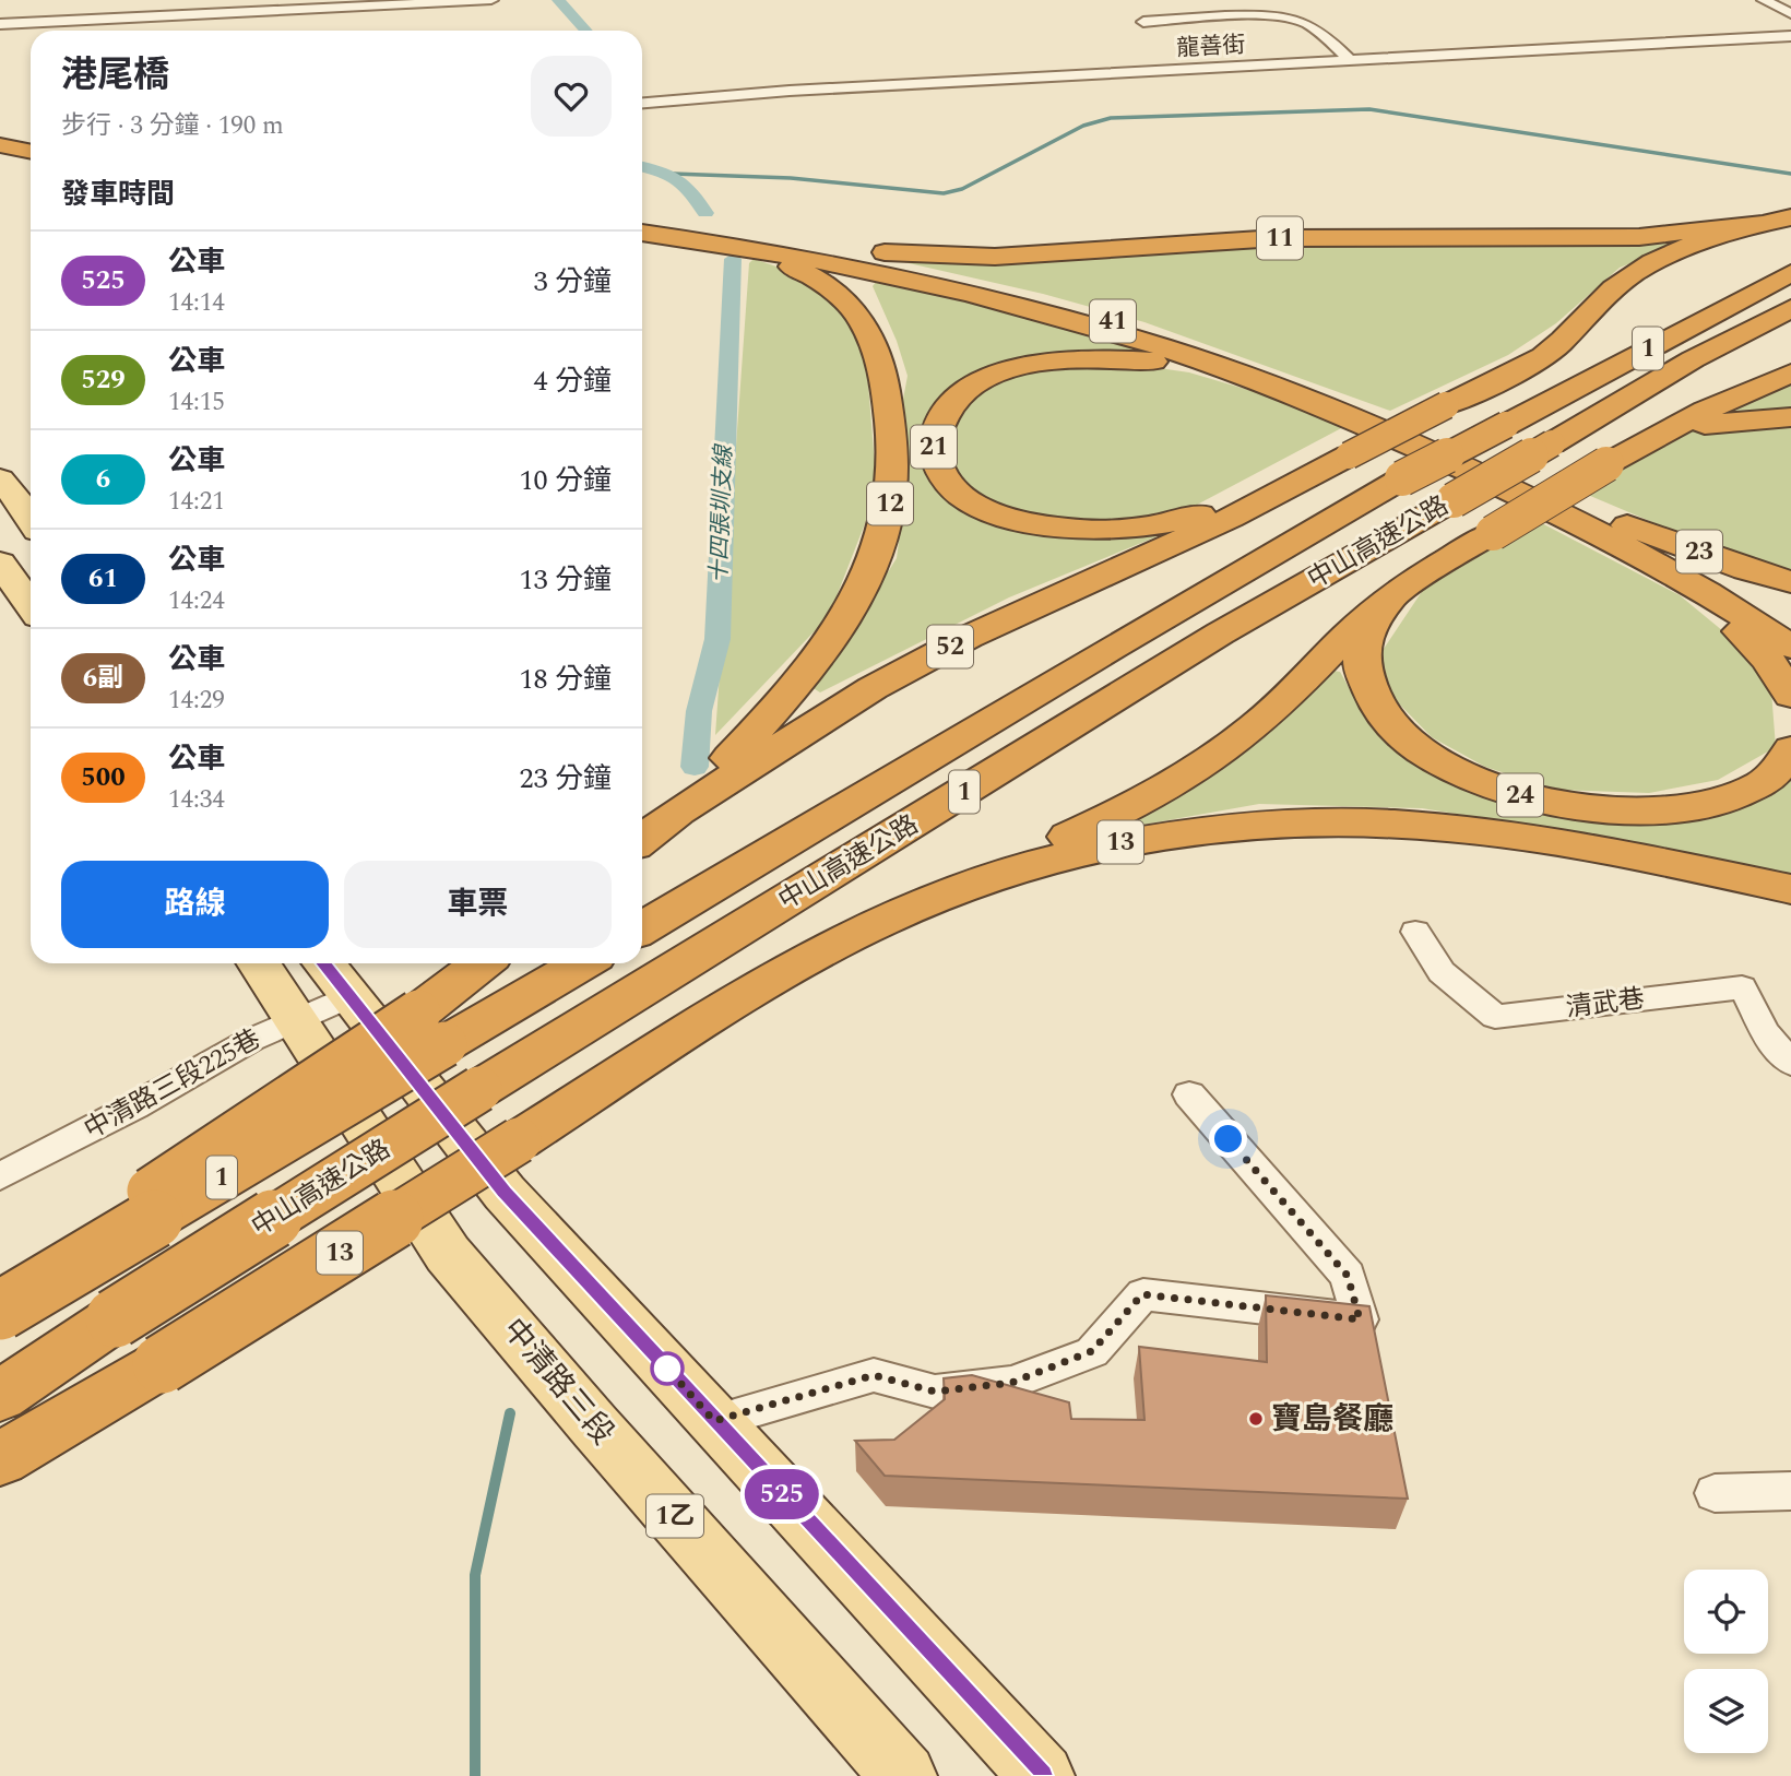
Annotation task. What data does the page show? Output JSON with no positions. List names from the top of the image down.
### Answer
{
  "streets": {
    "highway": [
      "11",
      "41",
      "1",
      "21",
      "12",
      "中山高速公路",
      "23",
      "52",
      "24",
      "13"
    ],
    "main road": ["中清路三段", "1乙"],
    "street": ["龍善街", "清武巷", "中清路三段225巷"]
  },
  "crossings": [
    ["41", "23"],
    ["21", "52"],
    ["12", "52"],
    ["中清路三段225巷", "中清路三段"]
  ],
  "water": ["十四張圳支線"],
  "places": ["寶島餐廳"],
  "lines": ["bus line 525"],
  "page": {
    "on_map": "525",
    "heading": [
      ["港尾橋", "步行 · 3 分鐘 · 190 m"],
      "發車時間"
    ],
    "list": [
      {
        "mark": "525",
        "name": "公車",
        "note": "14:14",
        "value": "3 分鐘"
      },
      {
        "mark": "529",
        "name": "公車",
        "note": "14:15",
        "value": "4 分鐘"
      },
      {
        "mark": "6",
        "name": "公車",
        "note": "14:21",
        "value": "10 分鐘"
      },
      {
        "mark": "61",
        "name": "公車",
        "note": "14:24",
        "value": "13 分鐘"
      },
      {
        "mark": "6副",
        "name": "公車",
        "note": "14:29",
        "value": "18 分鐘"
      },
      {
        "mark": "500",
        "name": "公車",
        "note": "14:34",
        "value": "23 分鐘"
      }
    ],
    "buttons": ["路線", "車票"]
  }
}
